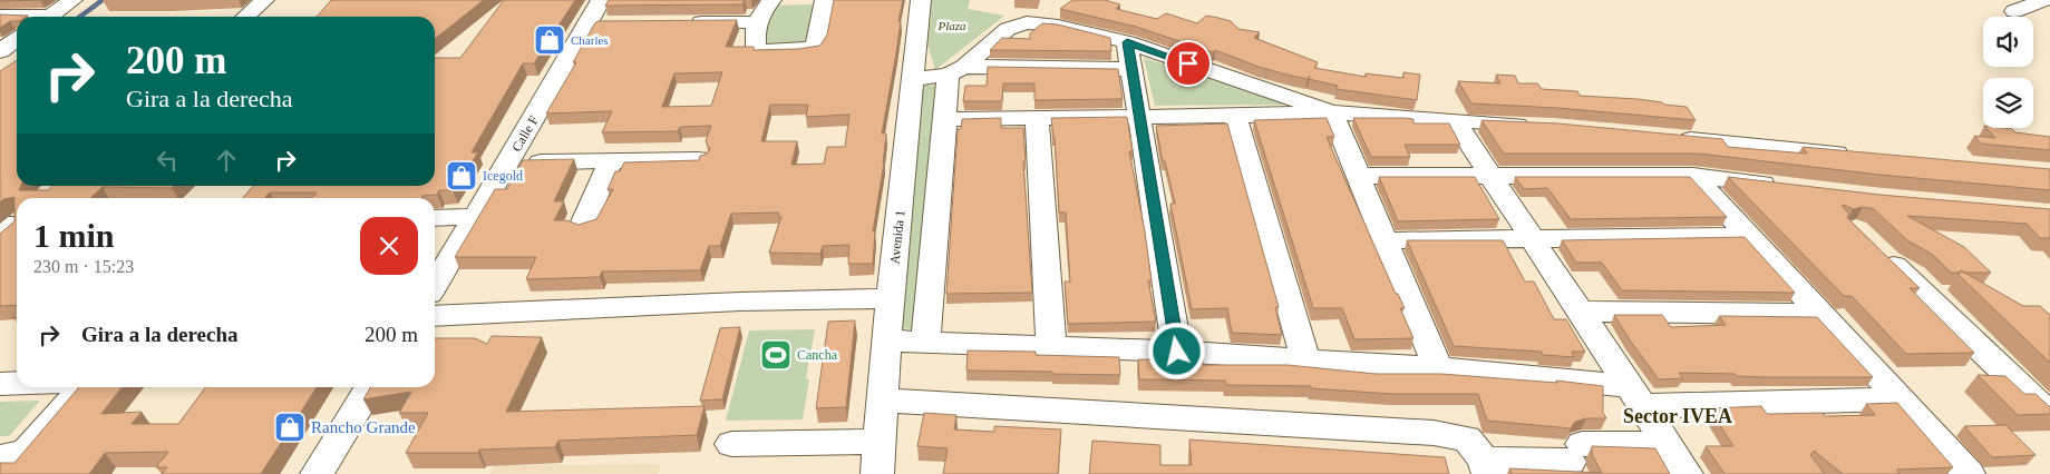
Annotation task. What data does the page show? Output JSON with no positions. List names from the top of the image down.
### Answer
{
  "streets": {
    "street": ["Calle F", "Avenida 1"]
  },
  "districts": ["Sector IVEA"],
  "parks": ["Plaza"],
  "places": {
    "shop": ["Charles", "Icegold", "Rancho Grande"],
    "sports": ["Cancha"]
  },
  "page": {
    "turn": ["200 m", "Gira a la derecha"],
    "heading": ["1 min", "230 m · 15:23"],
    "list": [
      {
        "name": "Gira a la derecha",
        "value": "200 m"
      }
    ]
  }
}
